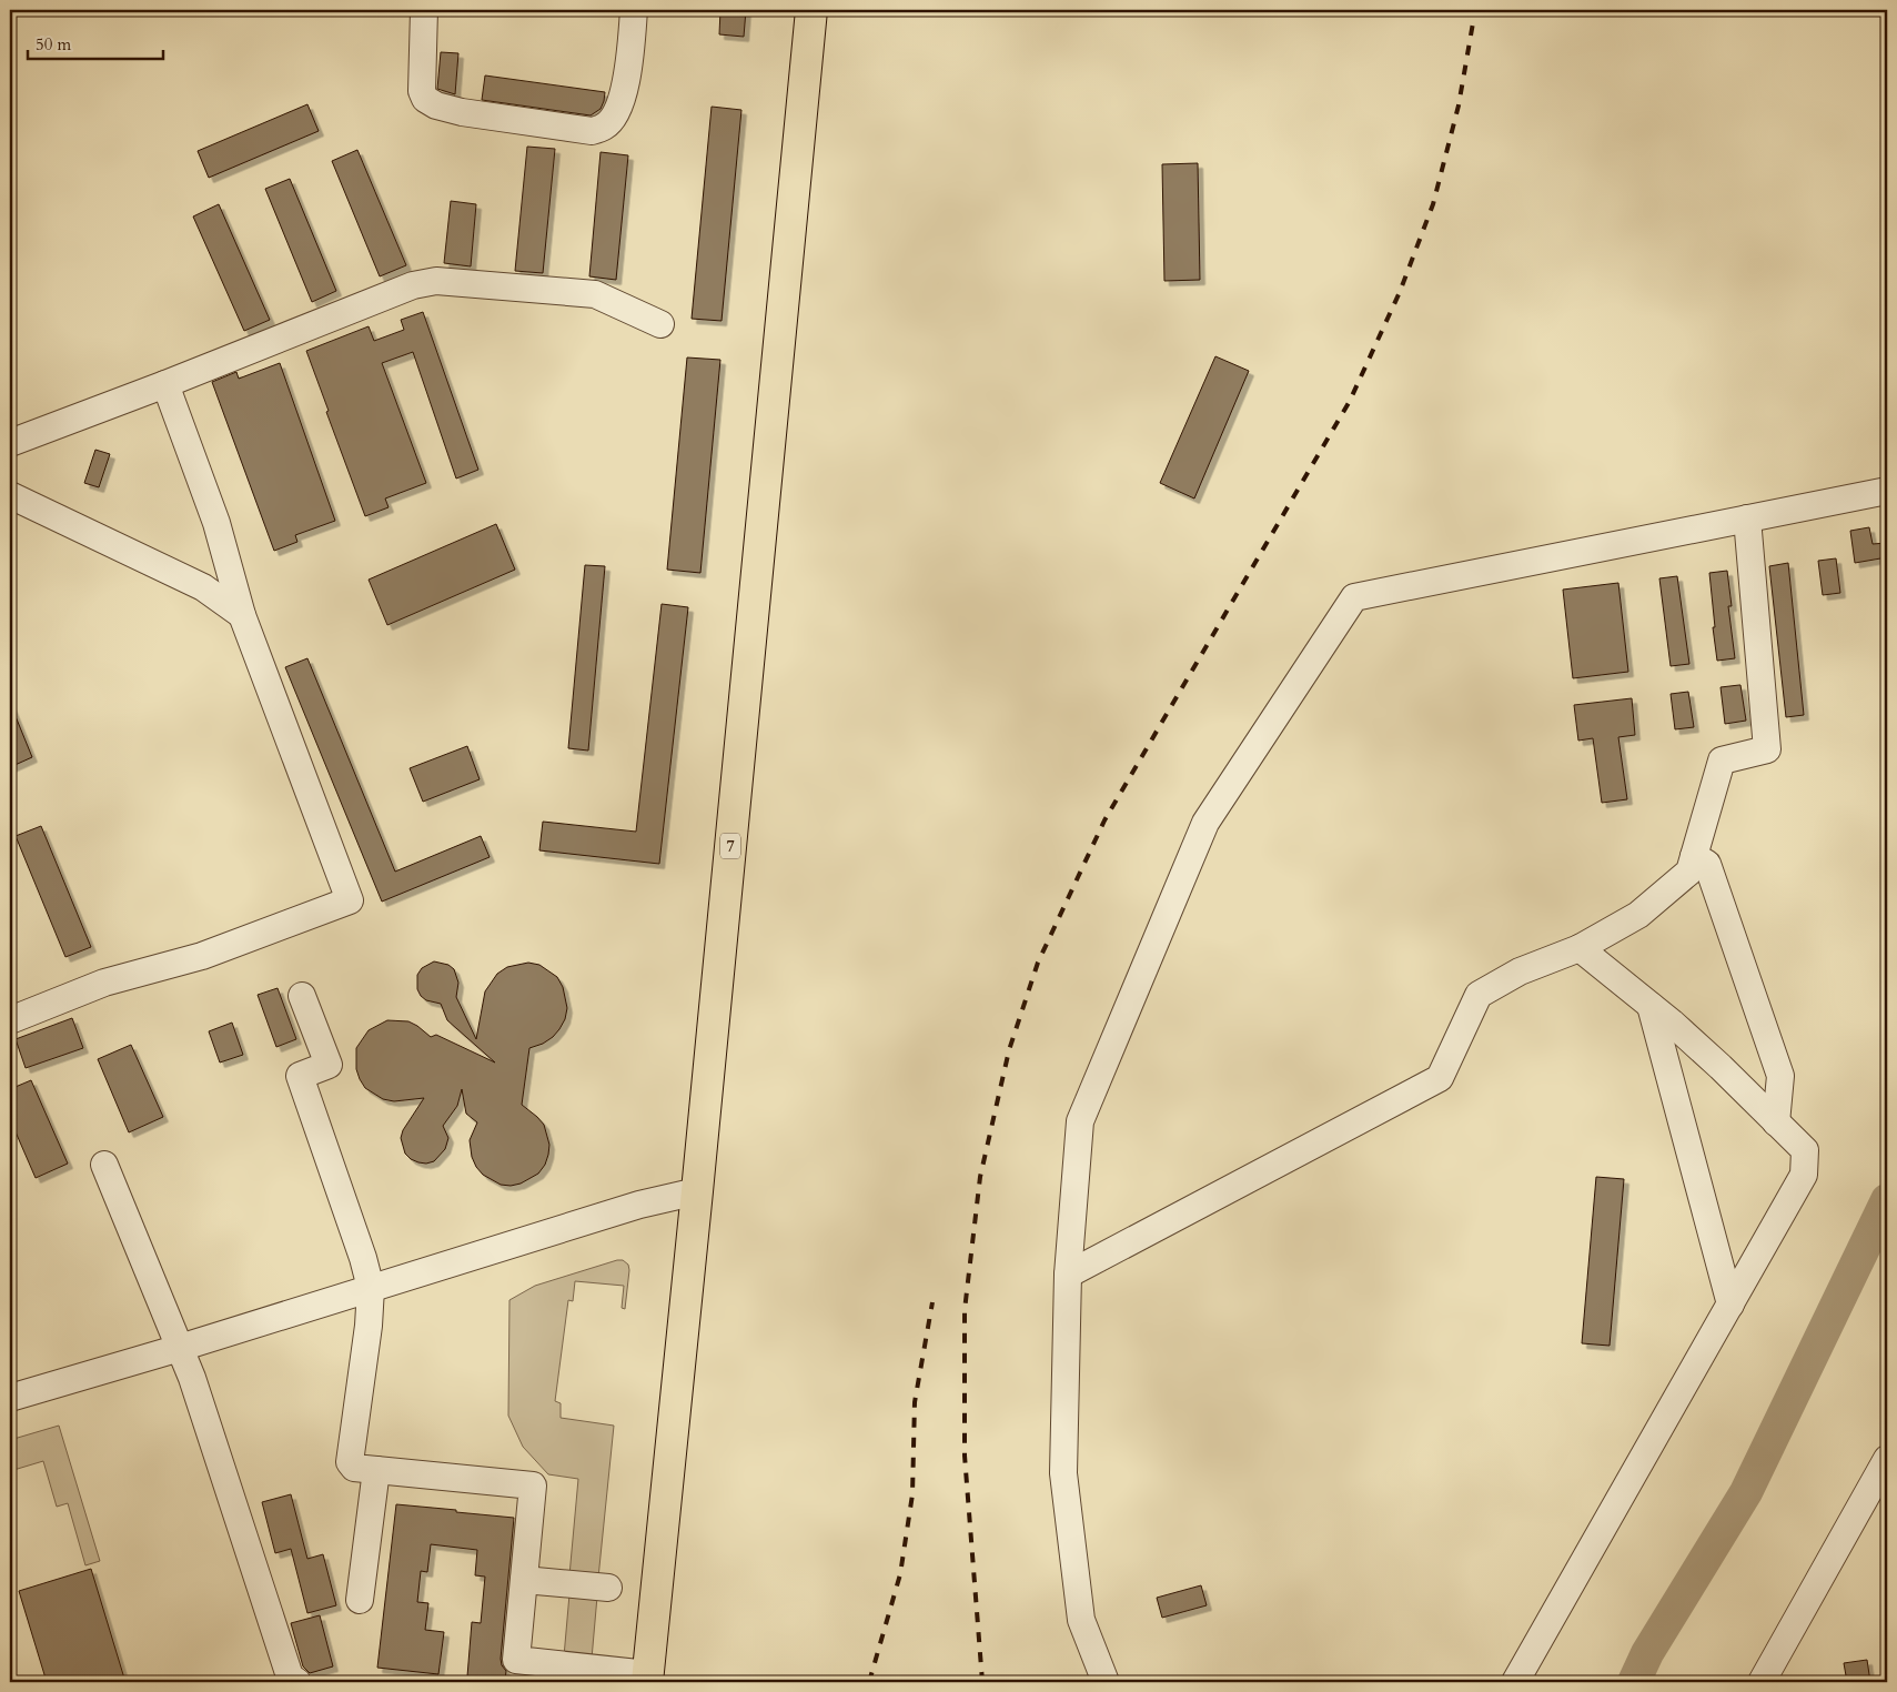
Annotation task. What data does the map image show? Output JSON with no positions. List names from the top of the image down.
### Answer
{
  "streets": {
    "highway": ["7"]
  },
  "scale_bar": "50 m"
}
